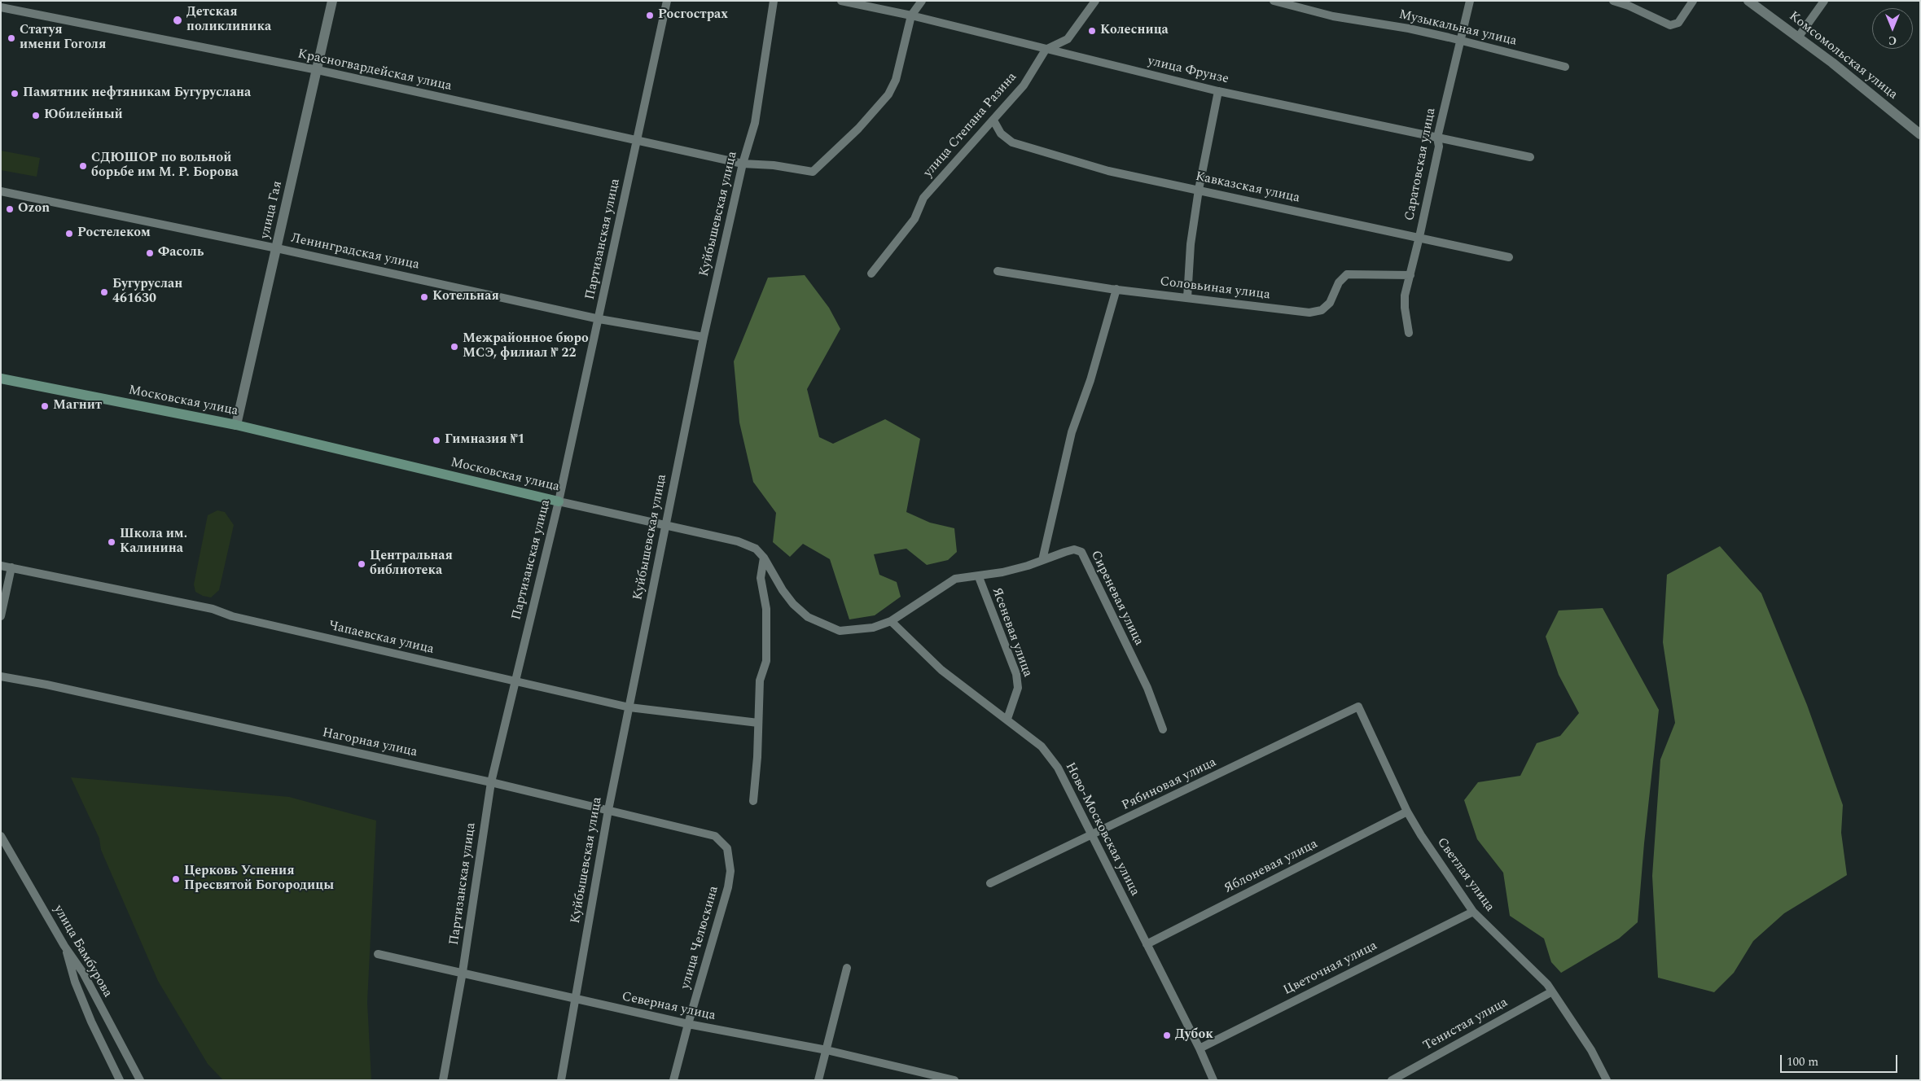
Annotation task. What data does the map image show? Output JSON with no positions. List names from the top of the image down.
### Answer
{
  "streets": {
    "main road": ["Московская улица"],
    "street": [
      "Музыкальная улица",
      "Комсомольская улица",
      "Красногвардейская улица",
      "улица Фрунзе",
      "улица Степана Разина",
      "Саратовская улица",
      "Кавказская улица",
      "улица Гая",
      "Куйбышевская улица",
      "Партизанская улица",
      "Ленинградская улица",
      "Соловьиная улица",
      "Сиреневая улица",
      "Ясеневая улица",
      "Чапаевская улица",
      "Нагорная улица",
      "Рябиновая улица",
      "Ново-Московская улица",
      "Яблоневая улица",
      "Светлая улица",
      "улица Челюскина",
      "улица Бамбурова",
      "Цветочная улица",
      "Северная улица",
      "Тенистая улица"
    ]
  },
  "crossings": [
    ["Музыкальная улица", "Саратовская улица"],
    ["Красногвардейская улица", "улица Фрунзе"],
    ["Красногвардейская улица", "улица Гая"],
    ["Красногвардейская улица", "Куйбышевская улица"],
    ["Красногвардейская улица", "Партизанская улица"],
    ["улица Фрунзе", "улица Степана Разина"],
    ["улица Фрунзе", "Саратовская улица"],
    ["улица Степана Разина", "Кавказская улица"],
    ["Саратовская улица", "Кавказская улица"],
    ["Саратовская улица", "Соловьиная улица"],
    ["улица Гая", "Ленинградская улица"],
    ["улица Гая", "Московская улица"],
    ["Куйбышевская улица", "Ленинградская улица"],
    ["Куйбышевская улица", "Московская улица"],
    ["Куйбышевская улица", "Чапаевская улица"],
    ["Куйбышевская улица", "Нагорная улица"],
    ["Куйбышевская улица", "Северная улица"],
    ["Партизанская улица", "Ленинградская улица"],
    ["Партизанская улица", "Московская улица"],
    ["Партизанская улица", "Чапаевская улица"],
    ["Партизанская улица", "Нагорная улица"],
    ["Партизанская улица", "Северная улица"],
    ["Московская улица", "Сиреневая улица"],
    ["Московская улица", "Ново-Московская улица"],
    ["Сиреневая улица", "Ясеневая улица"],
    ["Ясеневая улица", "Ново-Московская улица"],
    ["Нагорная улица", "улица Челюскина"],
    ["Рябиновая улица", "Ново-Московская улица"],
    ["Рябиновая улица", "Светлая улица"],
    ["Ново-Московская улица", "Яблоневая улица"],
    ["Ново-Московская улица", "Цветочная улица"],
    ["Яблоневая улица", "Светлая улица"],
    ["Светлая улица", "Цветочная улица"],
    ["Светлая улица", "Тенистая улица"],
    ["улица Челюскина", "Северная улица"]
  ],
  "places": [
    "Росгострах",
    "Детская поликлиника",
    "Колесница",
    "Статуя имени Гоголя",
    "Памятник нефтяникам Бугуруслана",
    "Юбилейный",
    "СДЮШОР по вольной борьбе им М. Р. Борова",
    "Ozon",
    "Ростелеком",
    "Фасоль",
    "Бугуруслан 461630",
    "Котельная",
    "Межрайонное бюро МСЭ, филиал № 22",
    "Магнит",
    "Гимназия №1",
    "Школа им. Калинина",
    "Центральная библиотека",
    "Церковь Успения Пресвятой Богородицы",
    "Дубок"
  ],
  "scale_bar": "100 m",
  "north": "bottom"
}
